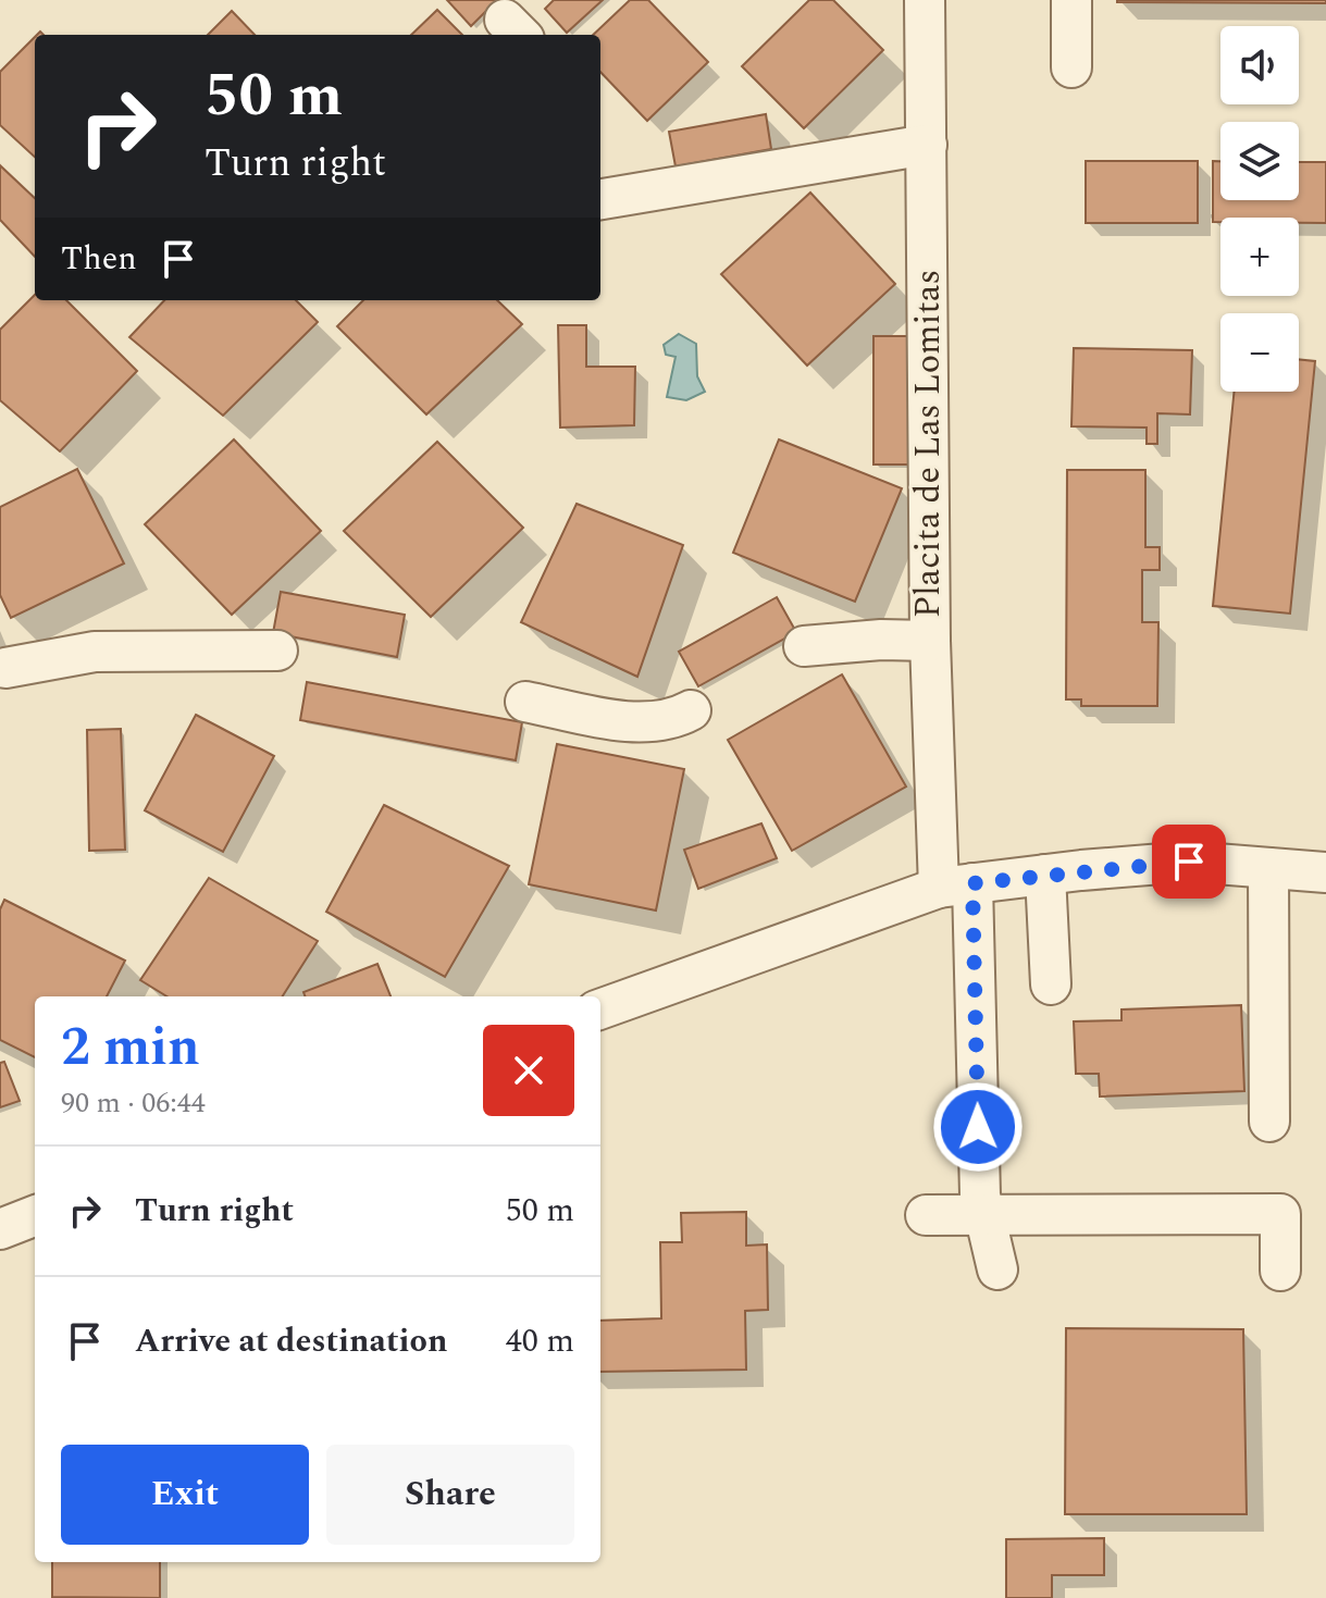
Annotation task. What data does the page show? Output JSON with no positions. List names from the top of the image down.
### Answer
{
  "streets": {
    "street": ["Placita de Las Lomitas"]
  },
  "page": {
    "map_buttons": ["+", "−"],
    "turn": ["50 m", "Turn right"],
    "then": "Then",
    "heading": ["2 min", "90 m · 06:44"],
    "list": [
      {
        "name": "Turn right",
        "value": "50 m"
      },
      {
        "name": "Arrive at destination",
        "value": "40 m"
      }
    ],
    "buttons": ["Exit", "Share"]
  }
}
